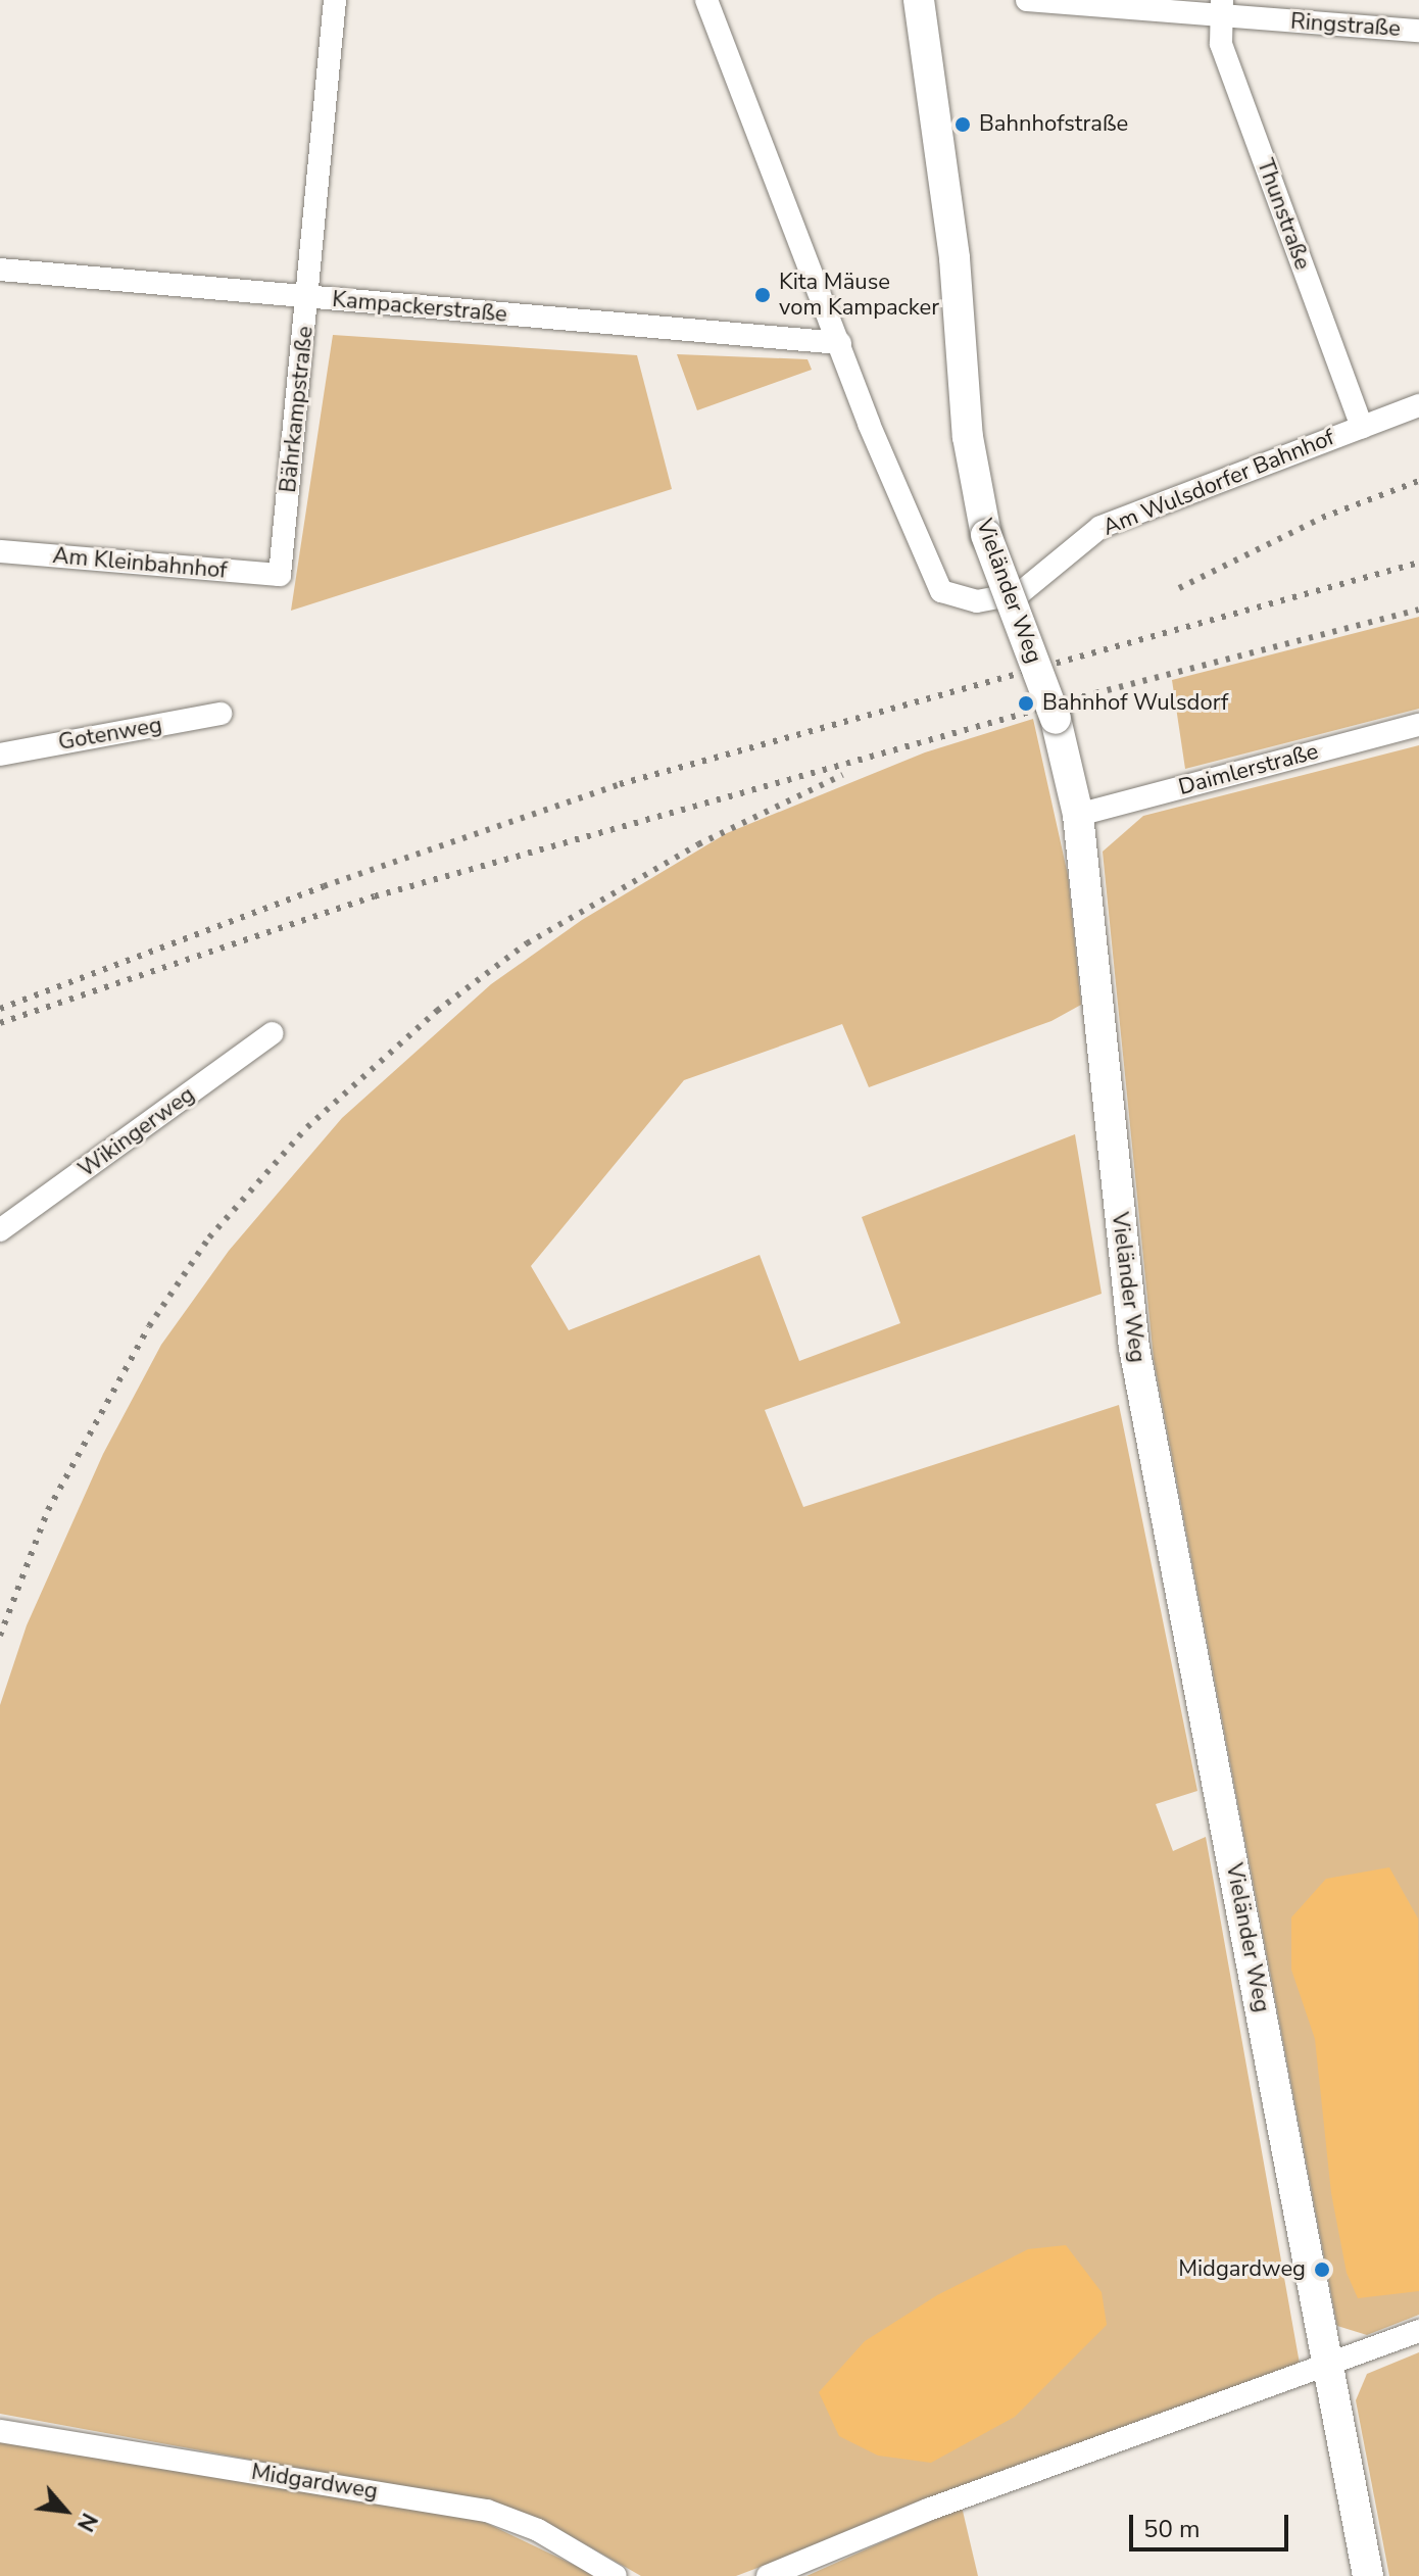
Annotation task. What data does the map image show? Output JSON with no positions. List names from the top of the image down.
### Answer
{
  "streets": {
    "street": [
      "Ringstraße",
      "Thunstraße",
      "Kampackerstraße",
      "Bährkampstraße",
      "Am Wulsdorfer Bahnhof",
      "Am Kleinbahnhof",
      "Vieländer Weg",
      "Gotenweg",
      "Daimlerstraße",
      "Wikingerweg",
      "Midgardweg"
    ]
  },
  "crossings": [
    ["Ringstraße", "Thunstraße"],
    ["Thunstraße", "Am Wulsdorfer Bahnhof"],
    ["Kampackerstraße", "Bährkampstraße"],
    ["Kampackerstraße", "Am Wulsdorfer Bahnhof"],
    ["Bährkampstraße", "Am Kleinbahnhof"],
    ["Vieländer Weg", "Daimlerstraße"]
  ],
  "places": [
    "Bahnhofstraße",
    "Kita Mäuse vom Kampacker",
    "Bahnhof Wulsdorf",
    "Midgardweg"
  ],
  "scale_bar": "50 m",
  "north": "bottom right"
}
